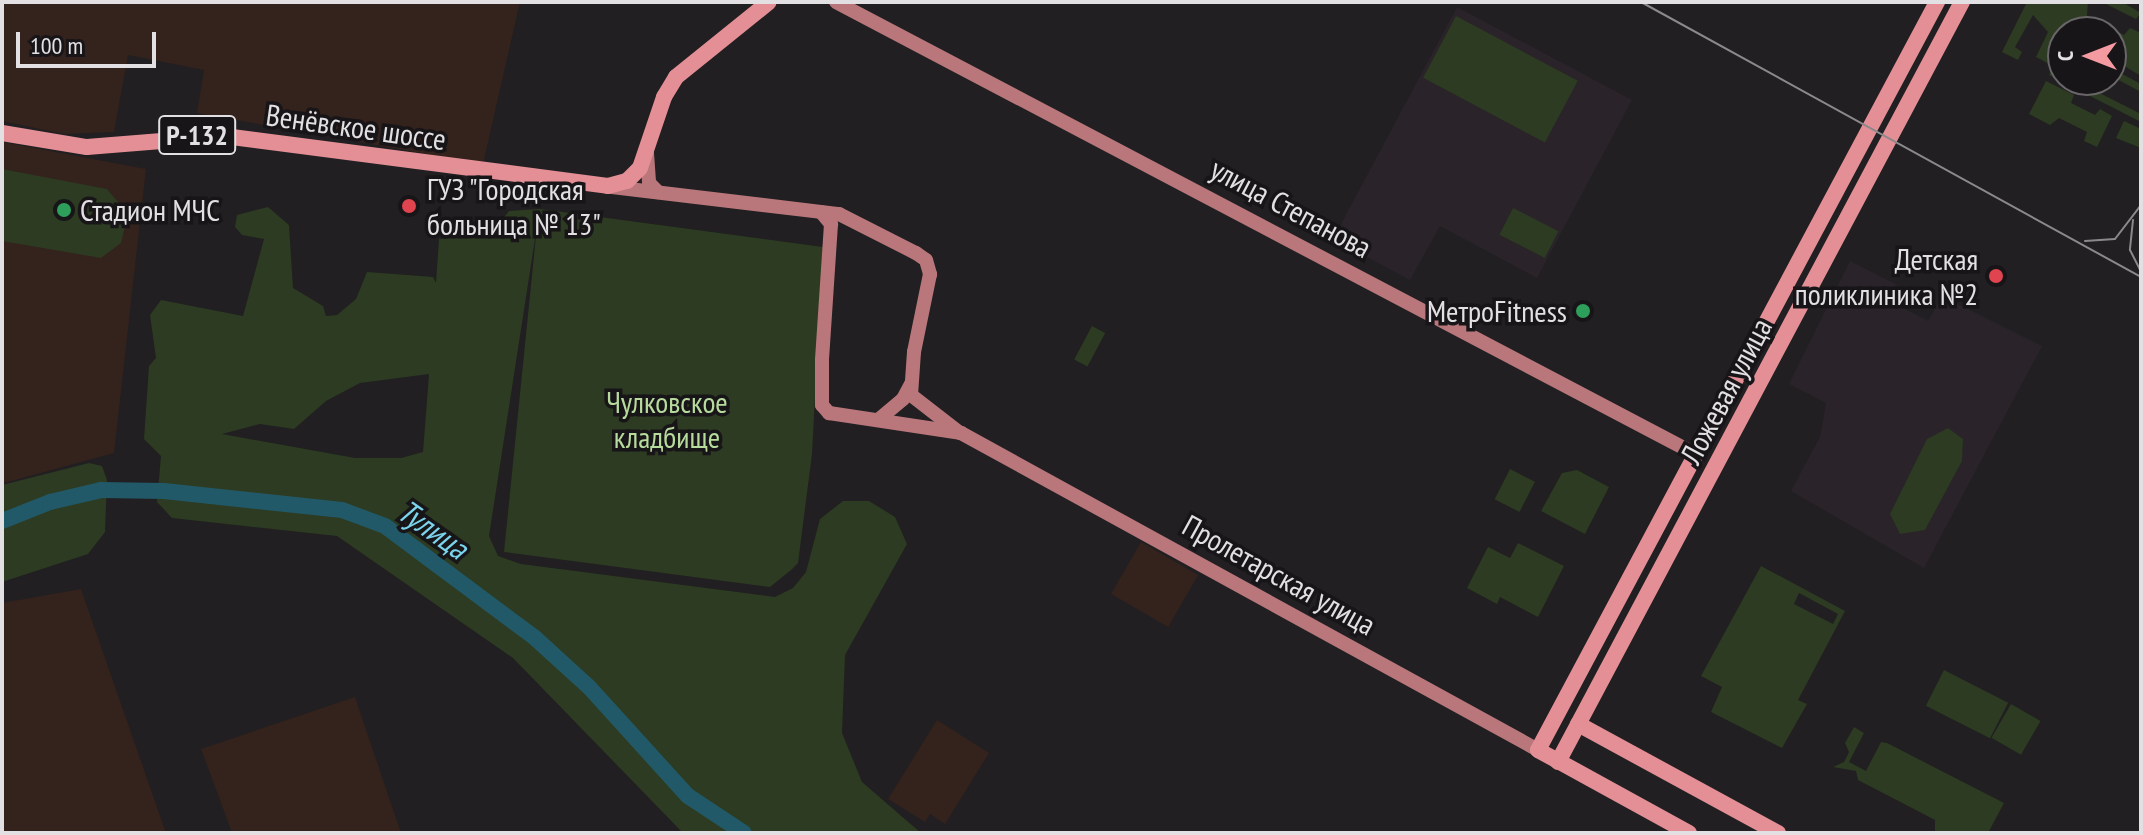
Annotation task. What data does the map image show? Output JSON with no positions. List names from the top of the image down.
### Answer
{
  "streets": {
    "main road": [
      "Венёвское шоссе",
      "Р-132",
      "улица Степанова",
      "Ложевая улица",
      "Пролетарская улица"
    ]
  },
  "crossings": [
    ["улица Степанова", "Ложевая улица"],
    ["Ложевая улица", "Пролетарская улица"]
  ],
  "water": ["Тулица"],
  "parks": ["Чулковское кладбище"],
  "places": [
    "ГУЗ \"Городская больница № 13\"",
    "Стадион МЧС",
    "Детская поликлиника №2",
    "МетроFitness"
  ],
  "scale_bar": "100 m",
  "north": "left"
}
